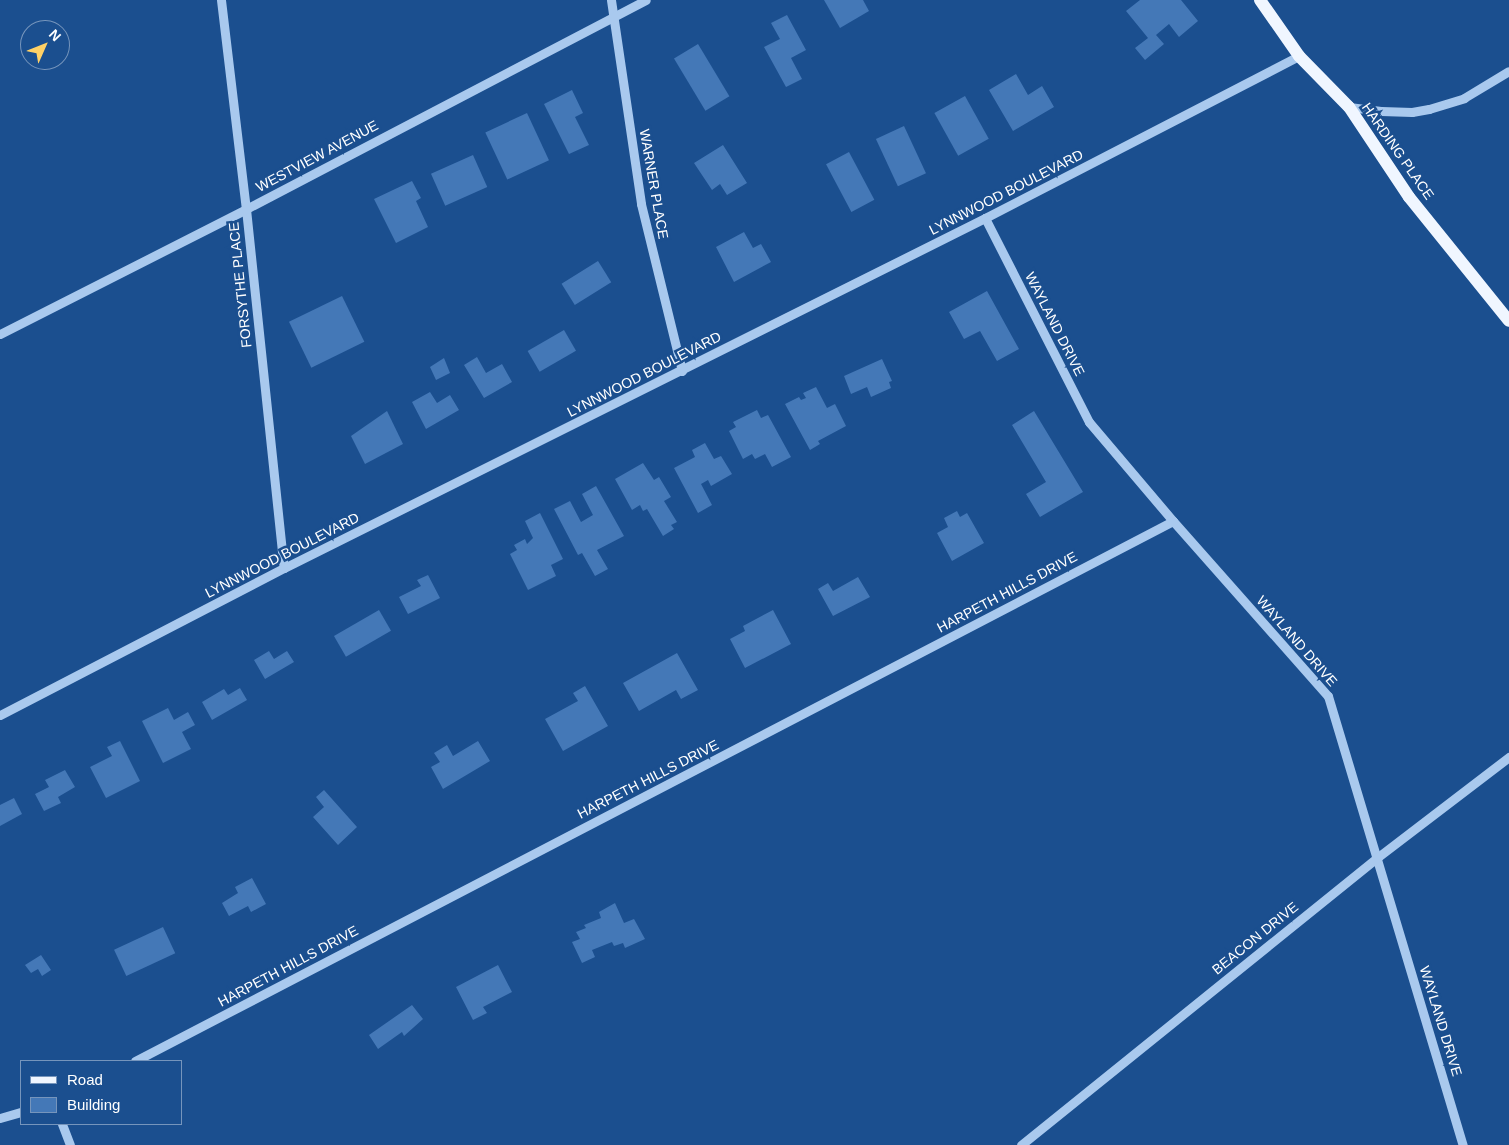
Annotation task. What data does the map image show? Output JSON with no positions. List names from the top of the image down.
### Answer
{
  "streets": {
    "main road": ["HARDING PLACE"],
    "street": [
      "WESTVIEW AVENUE",
      "WARNER PLACE",
      "LYNNWOOD BOULEVARD",
      "FORSYTHE PLACE",
      "WAYLAND DRIVE",
      "HARPETH HILLS DRIVE",
      "BEACON DRIVE"
    ]
  },
  "crossings": [
    ["HARDING PLACE", "LYNNWOOD BOULEVARD"],
    ["WESTVIEW AVENUE", "WARNER PLACE"],
    ["WESTVIEW AVENUE", "FORSYTHE PLACE"],
    ["WARNER PLACE", "LYNNWOOD BOULEVARD"],
    ["LYNNWOOD BOULEVARD", "FORSYTHE PLACE"],
    ["LYNNWOOD BOULEVARD", "WAYLAND DRIVE"],
    ["WAYLAND DRIVE", "HARPETH HILLS DRIVE"],
    ["WAYLAND DRIVE", "BEACON DRIVE"]
  ],
  "legend": ["Road", "Building"],
  "north": "top right"
}
